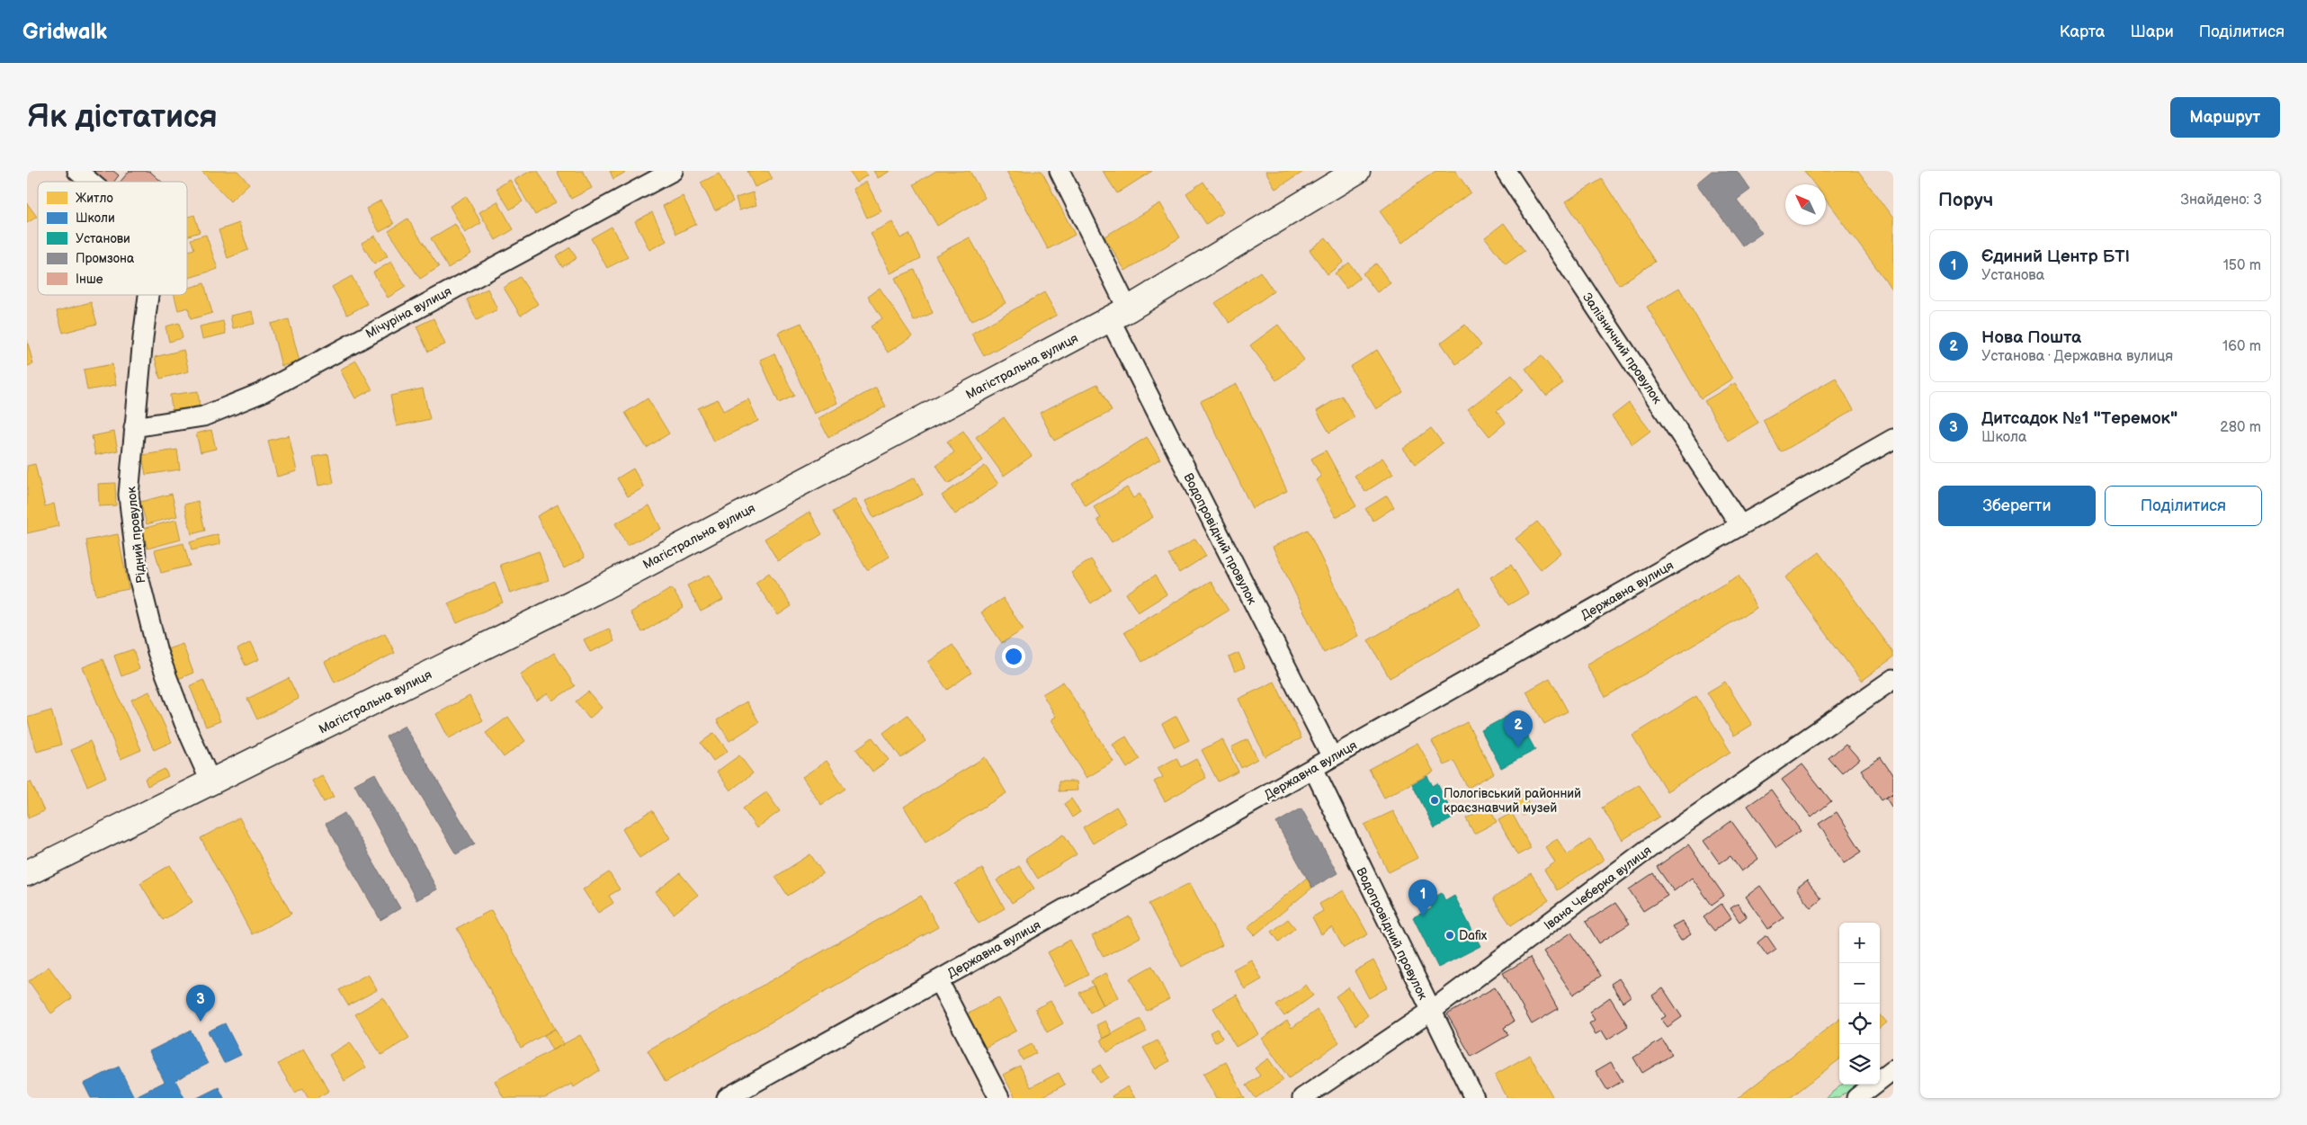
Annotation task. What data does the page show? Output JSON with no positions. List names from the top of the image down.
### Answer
{
  "streets": {
    "main road": ["Магістральна вулиця"],
    "street": [
      "Мічуріна вулиця",
      "Залізничний провулок",
      "Рідний провулок",
      "Водопровідний провулок",
      "Державна вулиця",
      "Івана Чеберка вулиця"
    ]
  },
  "crossings": [
    ["Мічуріна вулиця", "Рідний провулок"],
    ["Залізничний провулок", "Державна вулиця"],
    ["Магістральна вулиця", "Рідний провулок"],
    ["Магістральна вулиця", "Водопровідний провулок"],
    ["Водопровідний провулок", "Державна вулиця"],
    ["Водопровідний провулок", "Івана Чеберка вулиця"]
  ],
  "places": ["Пологівський районний краєзнавчий музей", "Dafix"],
  "legend": [
    "Житло",
    "Школи",
    "Установи",
    "Промзона",
    "Інше"
  ],
  "north": "top left",
  "page": {
    "header": "Gridwalk",
    "nav": ["Карта", "Шари", "Поділитися"],
    "buttons": [
      "Маршрут",
      ["Зберегти", "Поділитися"]
    ],
    "title": "Як дістатися",
    "heading": ["Поруч", "Знайдено: 3"],
    "list": [
      {
        "mark": "1",
        "name": "Єдиний Центр БТІ",
        "note": "Установа",
        "value": "150 m"
      },
      {
        "mark": "2",
        "name": "Нова Пошта",
        "note": "Установа · Державна вулиця",
        "value": "160 m"
      },
      {
        "mark": "3",
        "name": "Дитсадок №1 \"Теремок\"",
        "note": "Школа",
        "value": "280 m"
      }
    ],
    "pins": ["2", "1", "3"],
    "map_buttons": ["+", "−"]
  }
}
